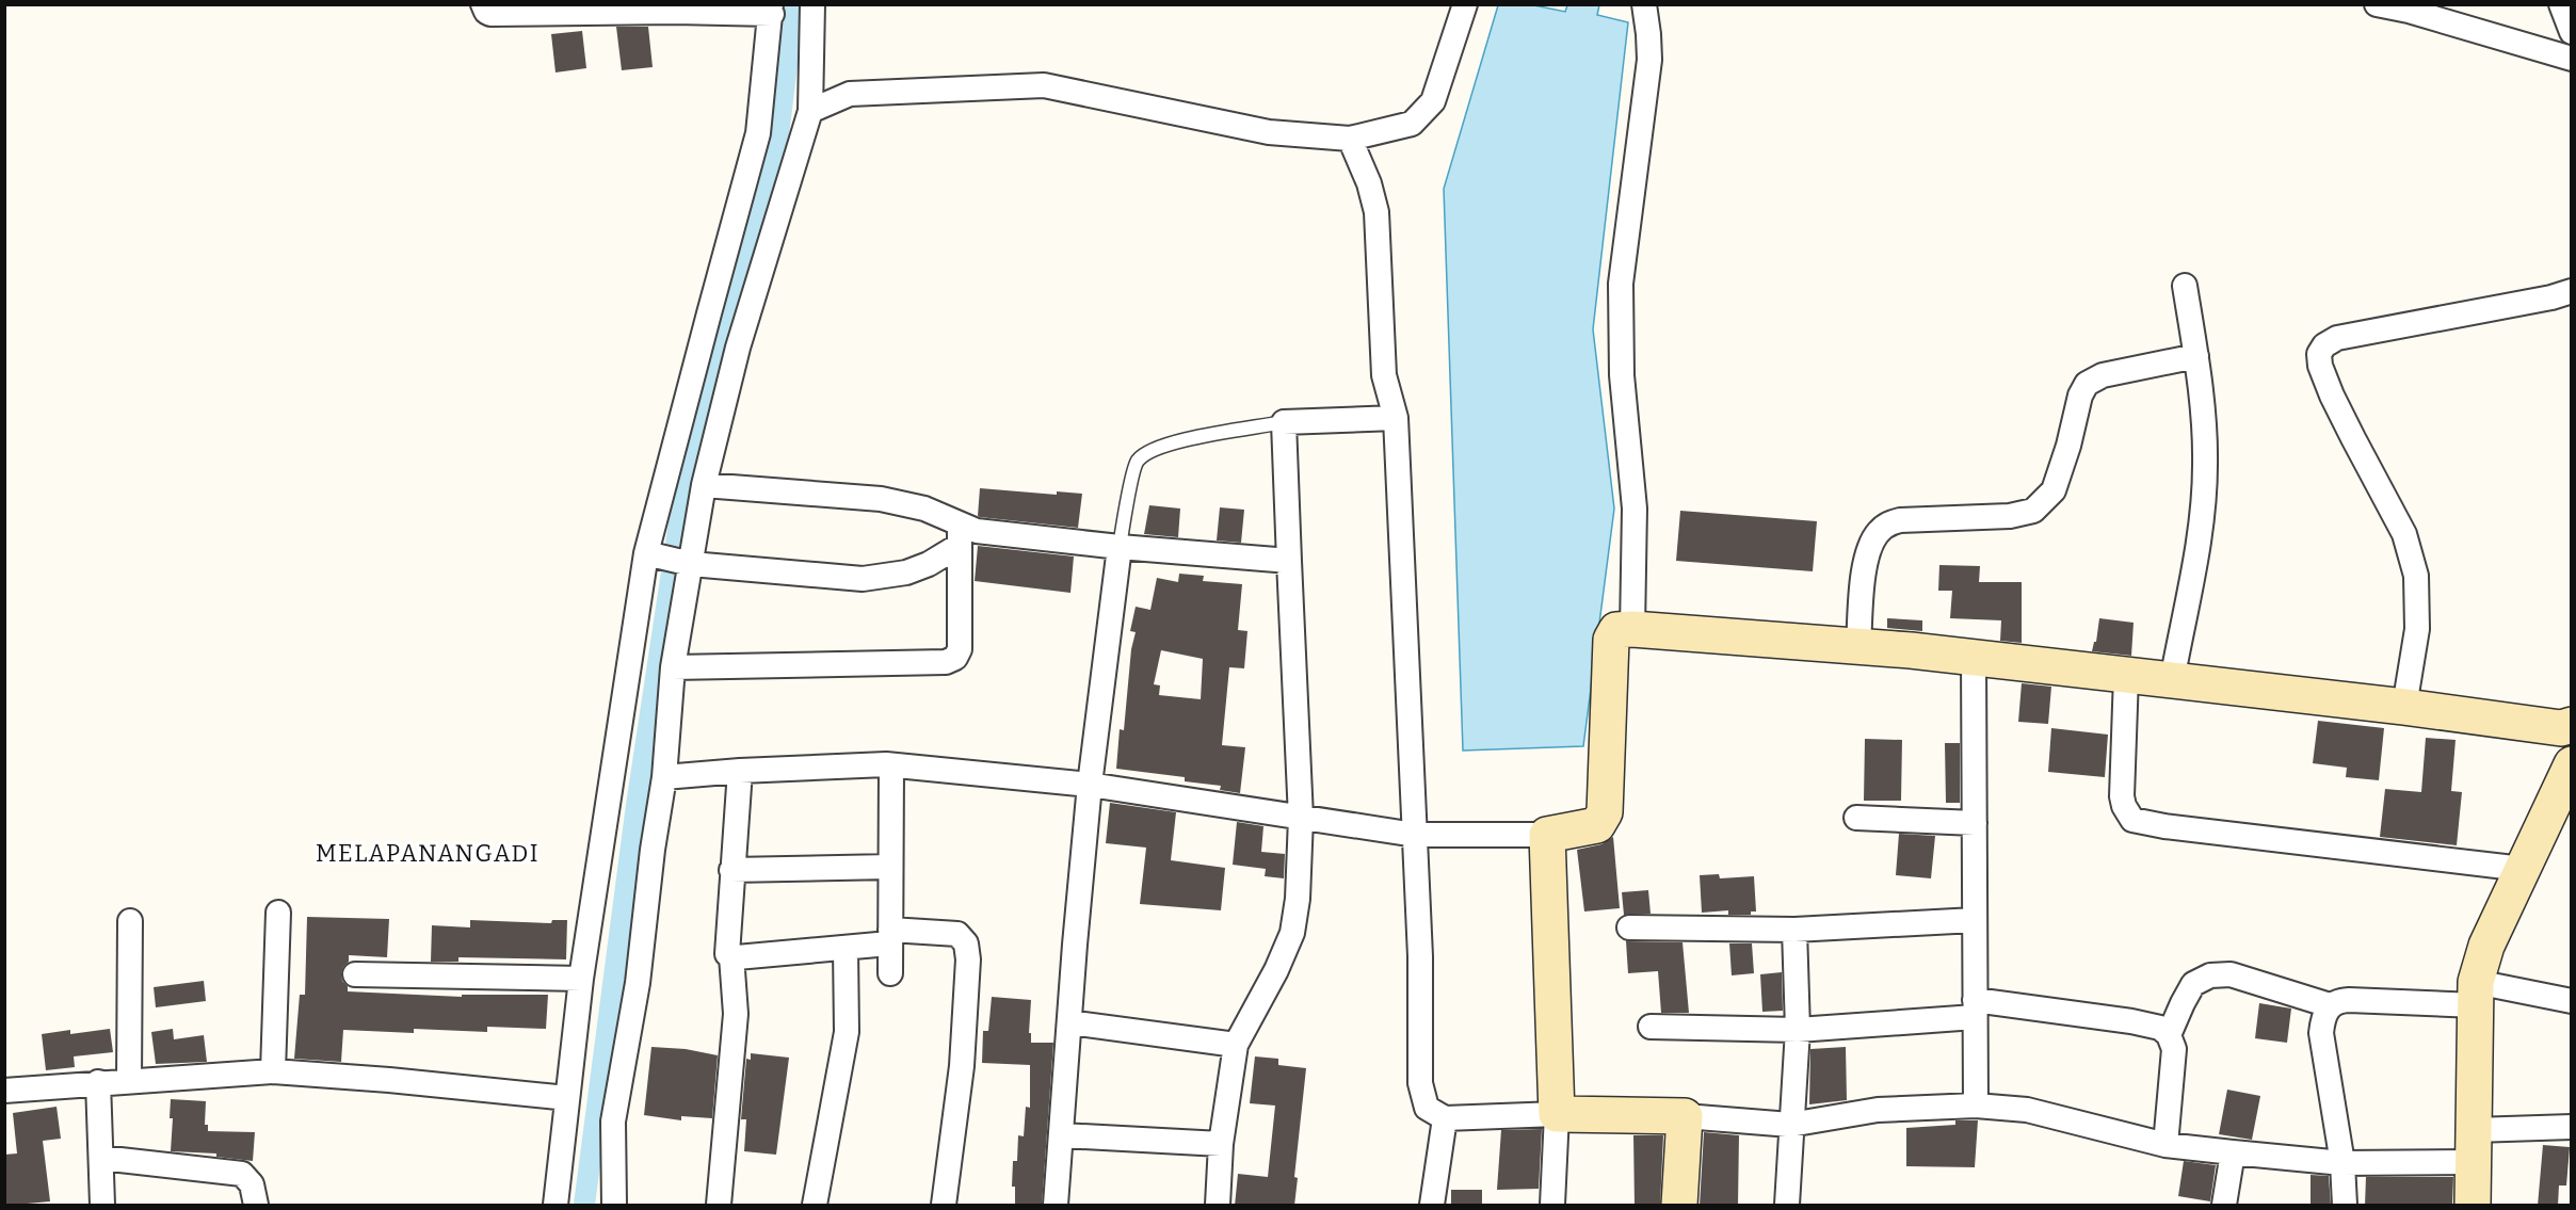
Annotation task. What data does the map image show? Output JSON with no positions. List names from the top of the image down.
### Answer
{
  "districts": ["MELAPANANGADI"]
}
